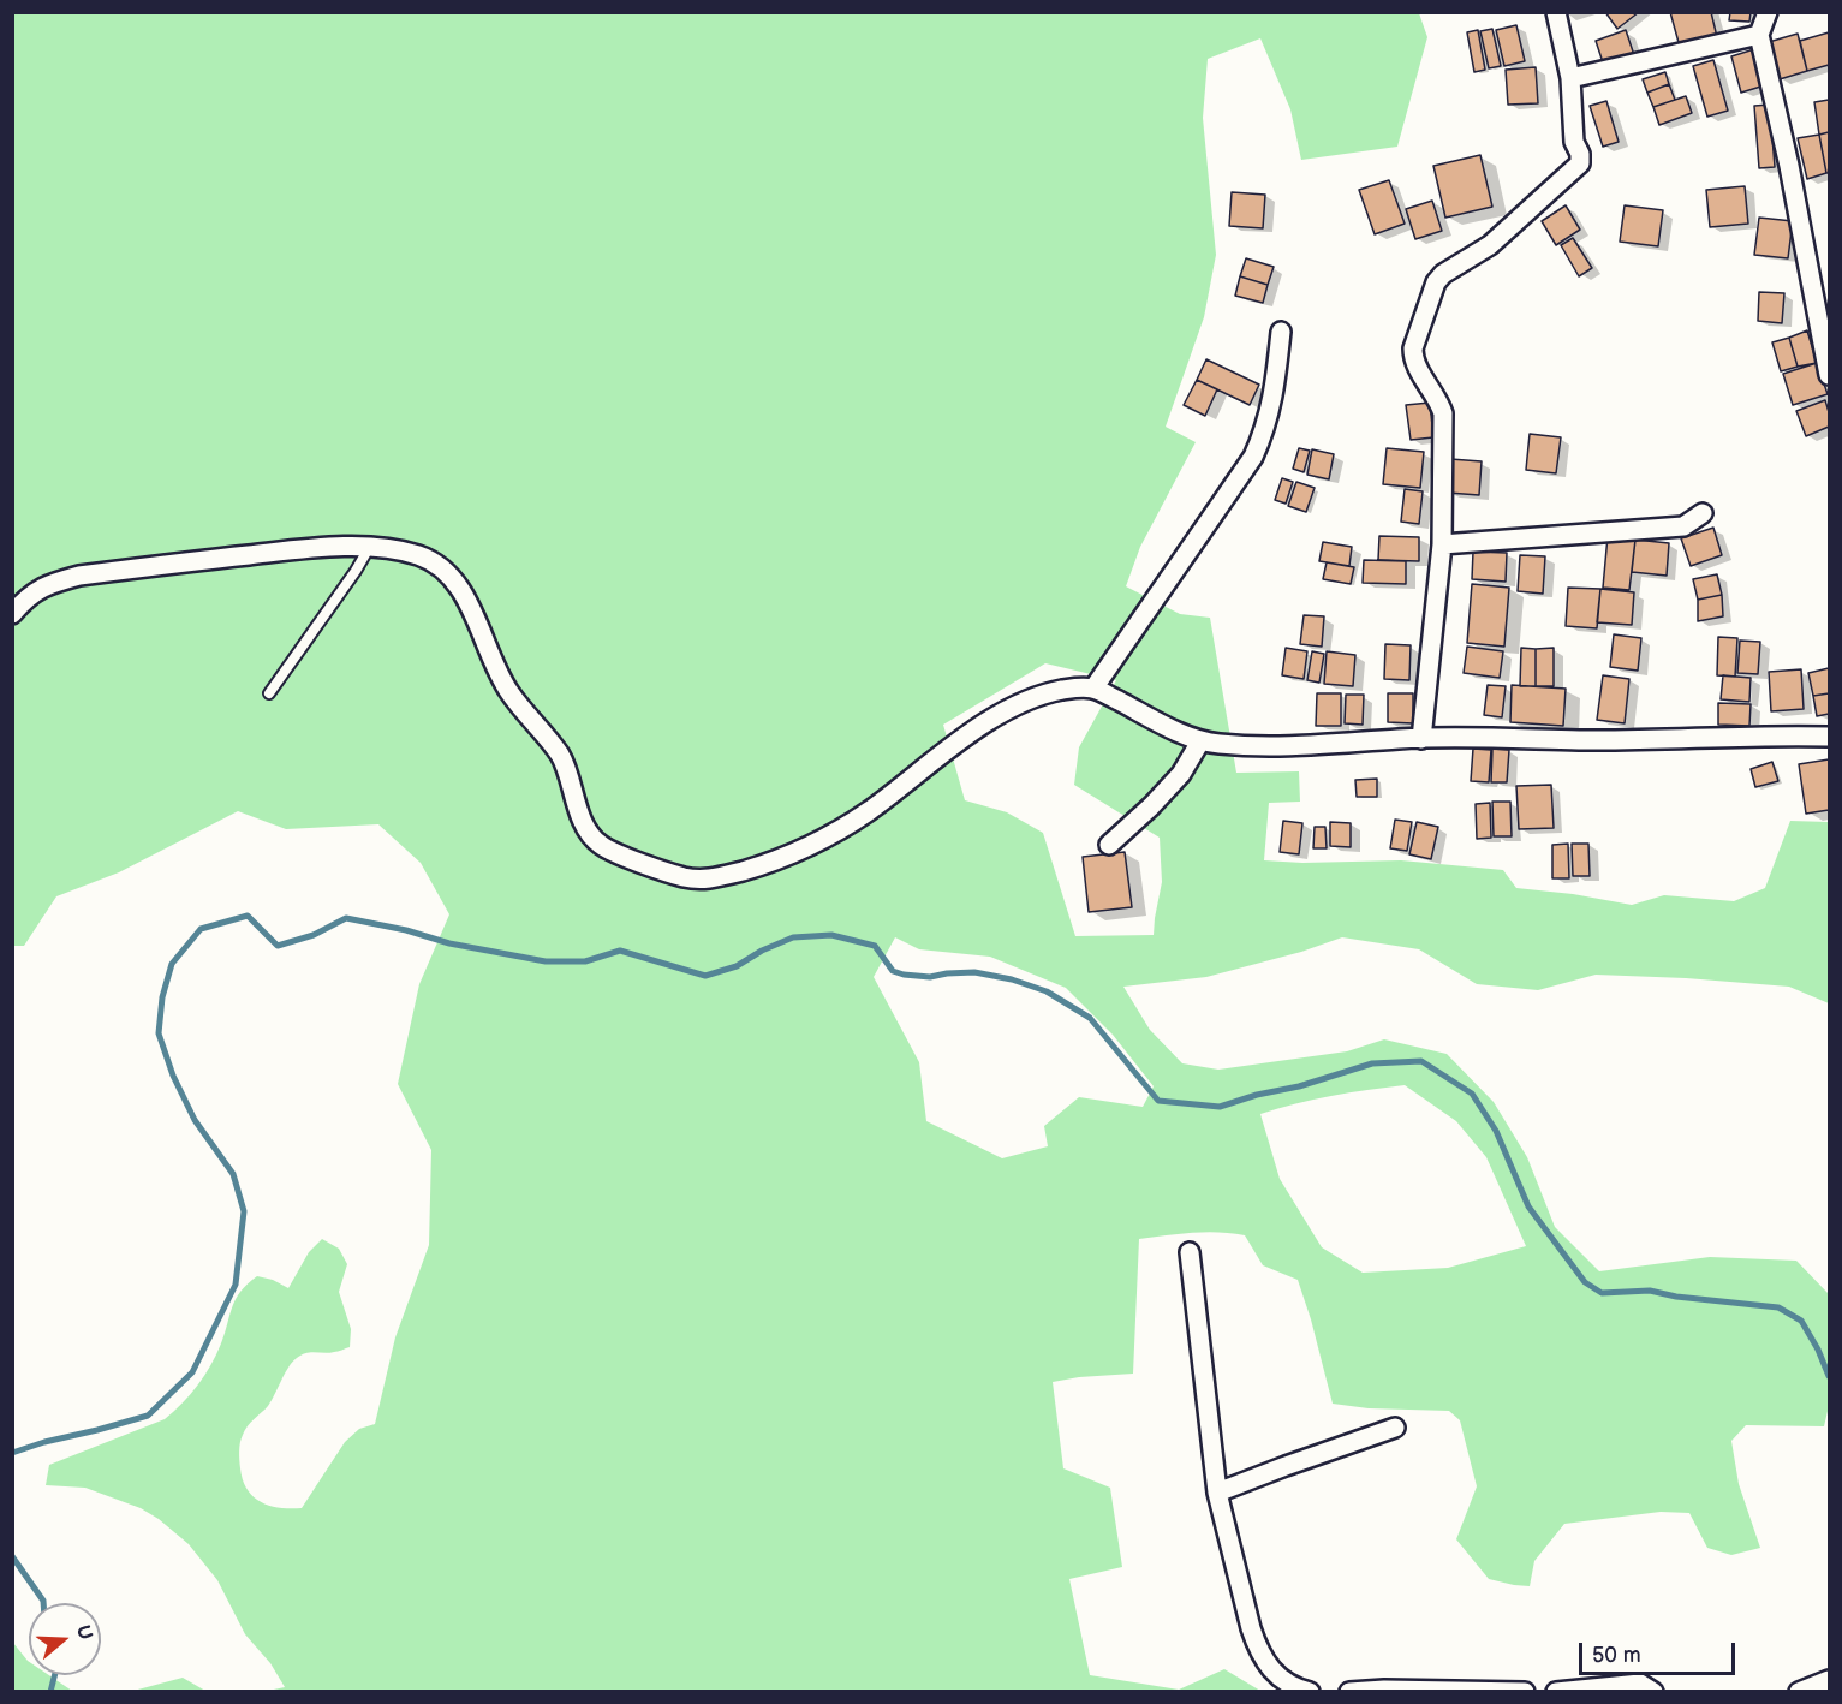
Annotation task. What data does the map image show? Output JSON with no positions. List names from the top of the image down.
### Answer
{
  "scale_bar": "50 m",
  "north": "right"
}
